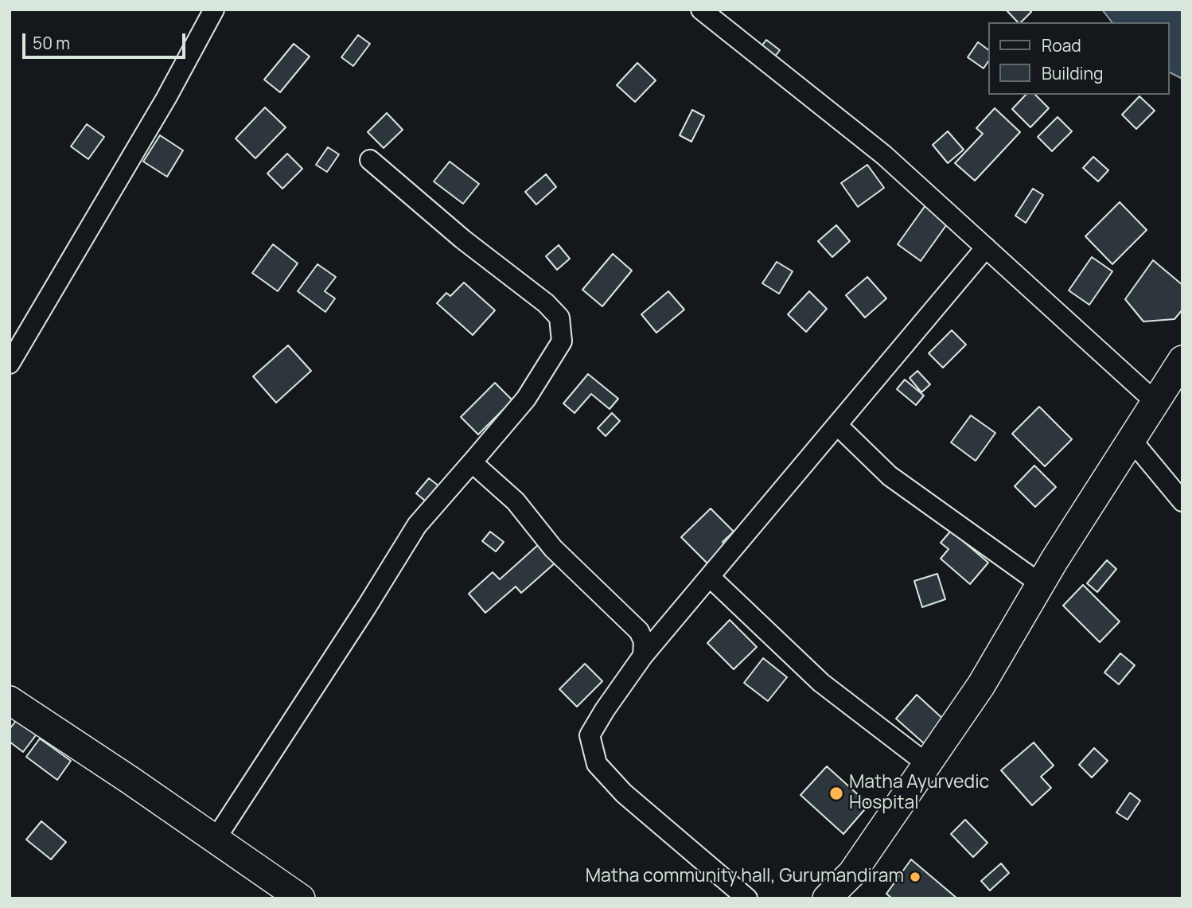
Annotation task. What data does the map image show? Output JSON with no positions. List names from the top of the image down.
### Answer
{
  "places": ["Matha Ayurvedic Hospital", "Matha community hall, Gurumandiram"],
  "legend": ["Road", "Building"],
  "scale_bar": "50 m"
}
